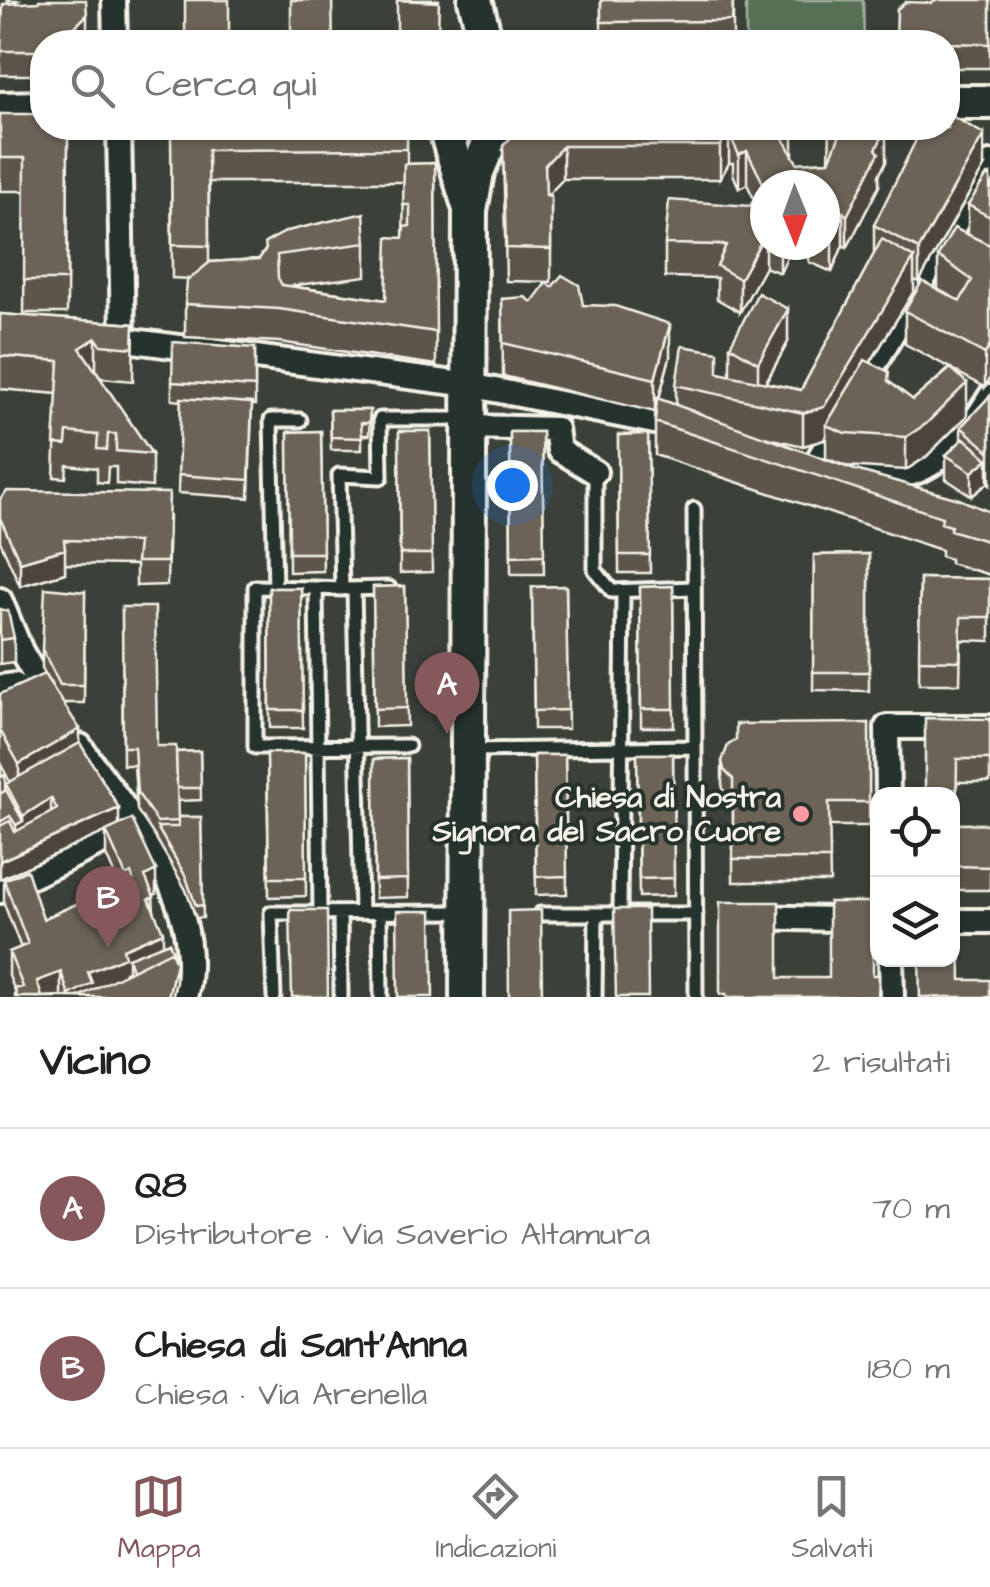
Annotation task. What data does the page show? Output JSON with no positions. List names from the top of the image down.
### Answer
{
  "places": ["Chiesa di Nostra Signora del Sacro Cuore"],
  "north": "bottom",
  "page": {
    "search": "Cerca qui",
    "pins": ["A", "B"],
    "heading": ["Vicino", "2 risultati"],
    "list": [
      {
        "mark": "A",
        "name": "Q8",
        "note": "Distributore · Via Saverio Altamura",
        "value": "70 m"
      },
      {
        "mark": "B",
        "name": "Chiesa di Sant'Anna",
        "note": "Chiesa · Via Arenella",
        "value": "180 m"
      }
    ],
    "nav": ["Mappa", "Indicazioni", "Salvati"]
  }
}
